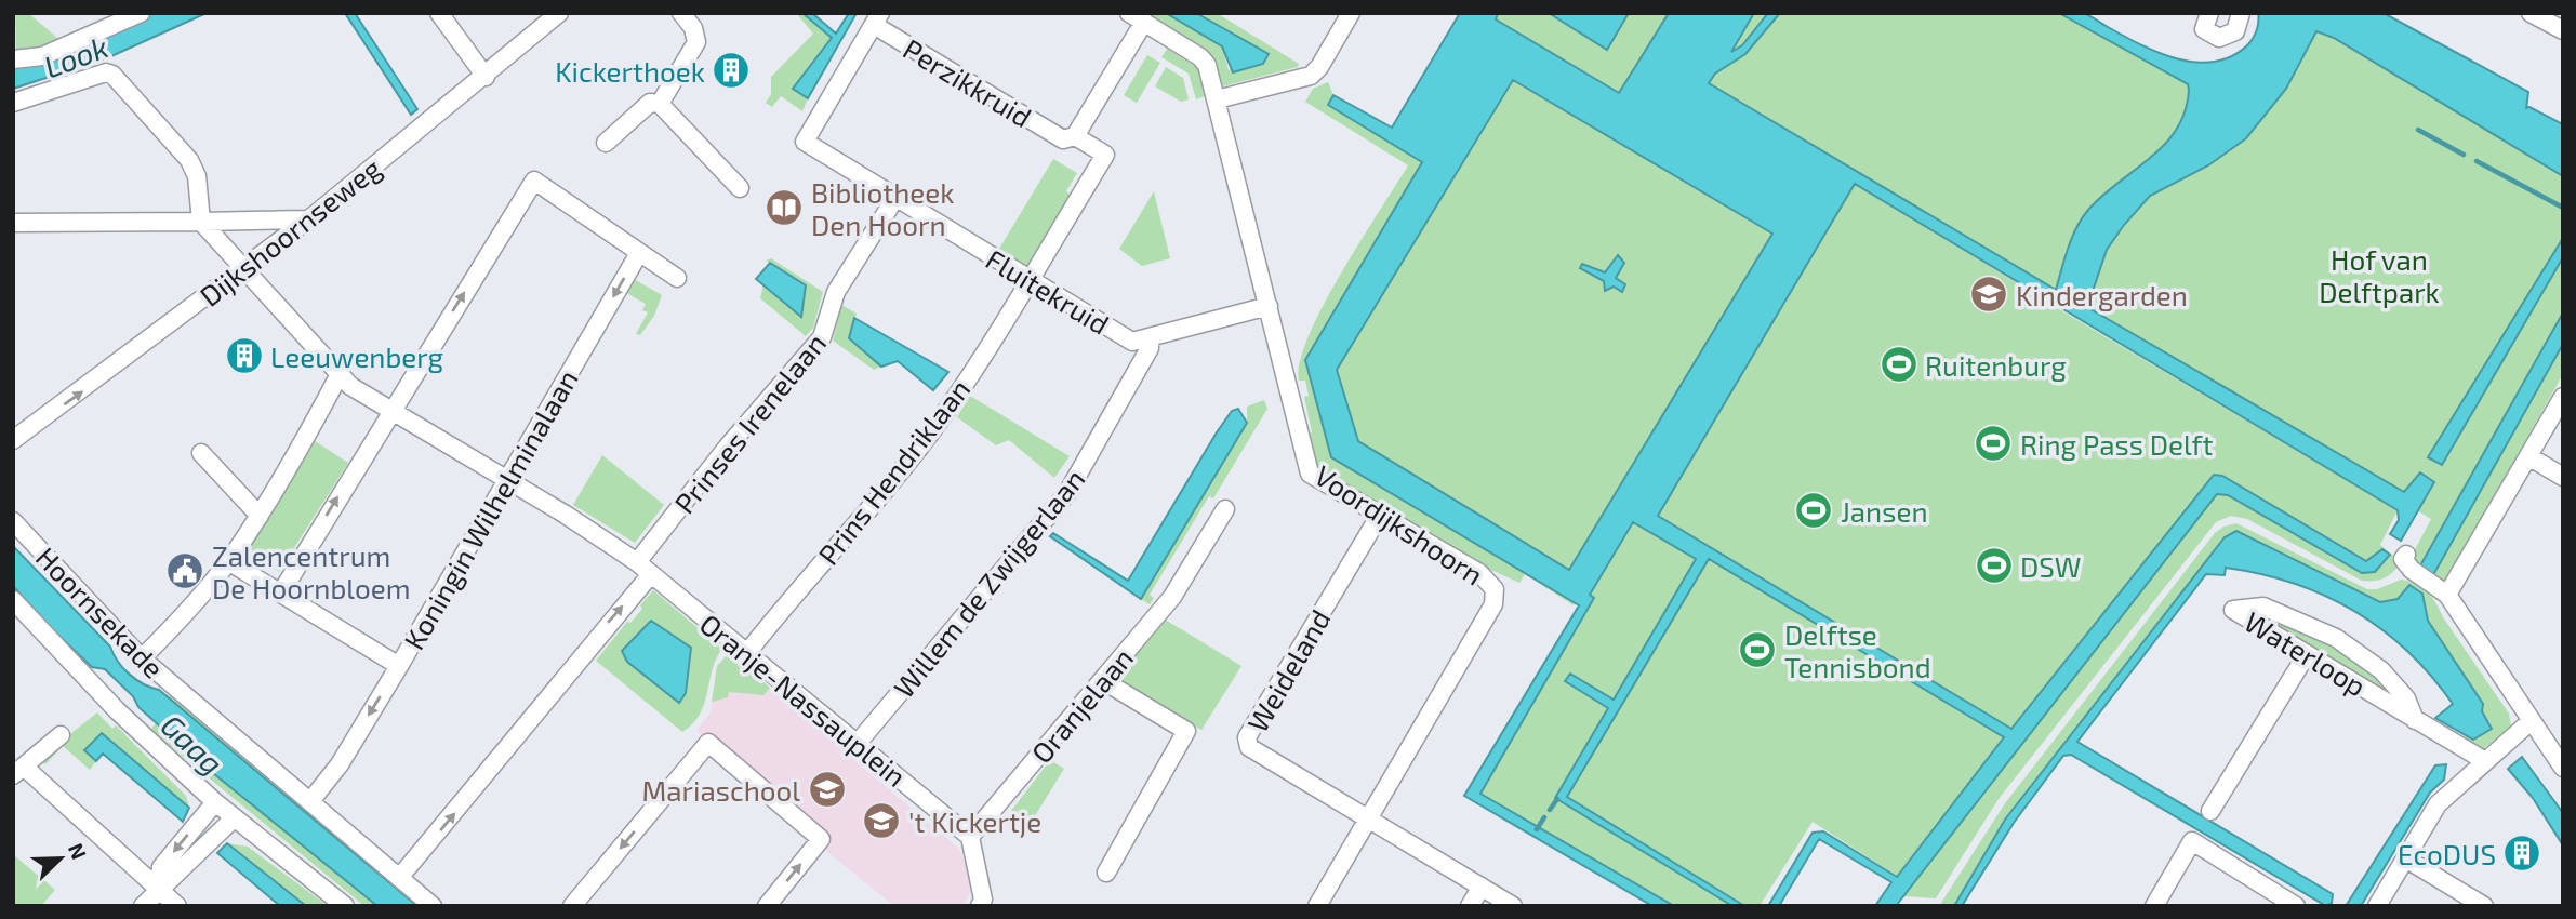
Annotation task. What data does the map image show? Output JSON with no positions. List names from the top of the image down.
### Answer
{
  "streets": {
    "street": [
      "Perzikkruid",
      "Dijkshoornseweg",
      "Fluitekruid",
      "Prinses Irenelaan",
      "Prins Hendriklaan",
      "Koningin Wilhelminalaan",
      "Voordijkshoorn",
      "Willem de Zwijgerlaan",
      "Hoornsekade",
      "Waterloop",
      "Weideland",
      "Oranje-Nassauplein",
      "Oranjelaan"
    ]
  },
  "crossings": [
    ["Perzikkruid", "Fluitekruid"],
    ["Perzikkruid", "Prins Hendriklaan"],
    ["Dijkshoornseweg", "Oranje-Nassauplein"],
    ["Fluitekruid", "Prinses Irenelaan"],
    ["Fluitekruid", "Prins Hendriklaan"],
    ["Fluitekruid", "Voordijkshoorn"],
    ["Fluitekruid", "Willem de Zwijgerlaan"],
    ["Prinses Irenelaan", "Hoornsekade"],
    ["Prinses Irenelaan", "Oranje-Nassauplein"],
    ["Prins Hendriklaan", "Oranje-Nassauplein"],
    ["Koningin Wilhelminalaan", "Hoornsekade"],
    ["Koningin Wilhelminalaan", "Oranje-Nassauplein"],
    ["Voordijkshoorn", "Weideland"],
    ["Willem de Zwijgerlaan", "Oranje-Nassauplein"],
    ["Oranje-Nassauplein", "Oranjelaan"]
  ],
  "one_way": ["Dijkshoornseweg", "Prinses Irenelaan", "Koningin Wilhelminalaan"],
  "water": ["Look", "Gaag"],
  "parks": ["Hof van Delftpark"],
  "places": {
    "building": ["Kickerthoek", "Leeuwenberg", "EcoDUS"],
    "library": ["Bibliotheek Den Hoorn"],
    "school or university": ["Kindergarden", "Mariaschool", "'t Kickertje"],
    "sports": [
      "Ruitenburg",
      "Ring Pass Delft",
      "Jansen",
      "DSW",
      "Delftse Tennisbond"
    ],
    "public building": ["Zalencentrum De Hoornbloem"]
  },
  "north": "top right"
}
